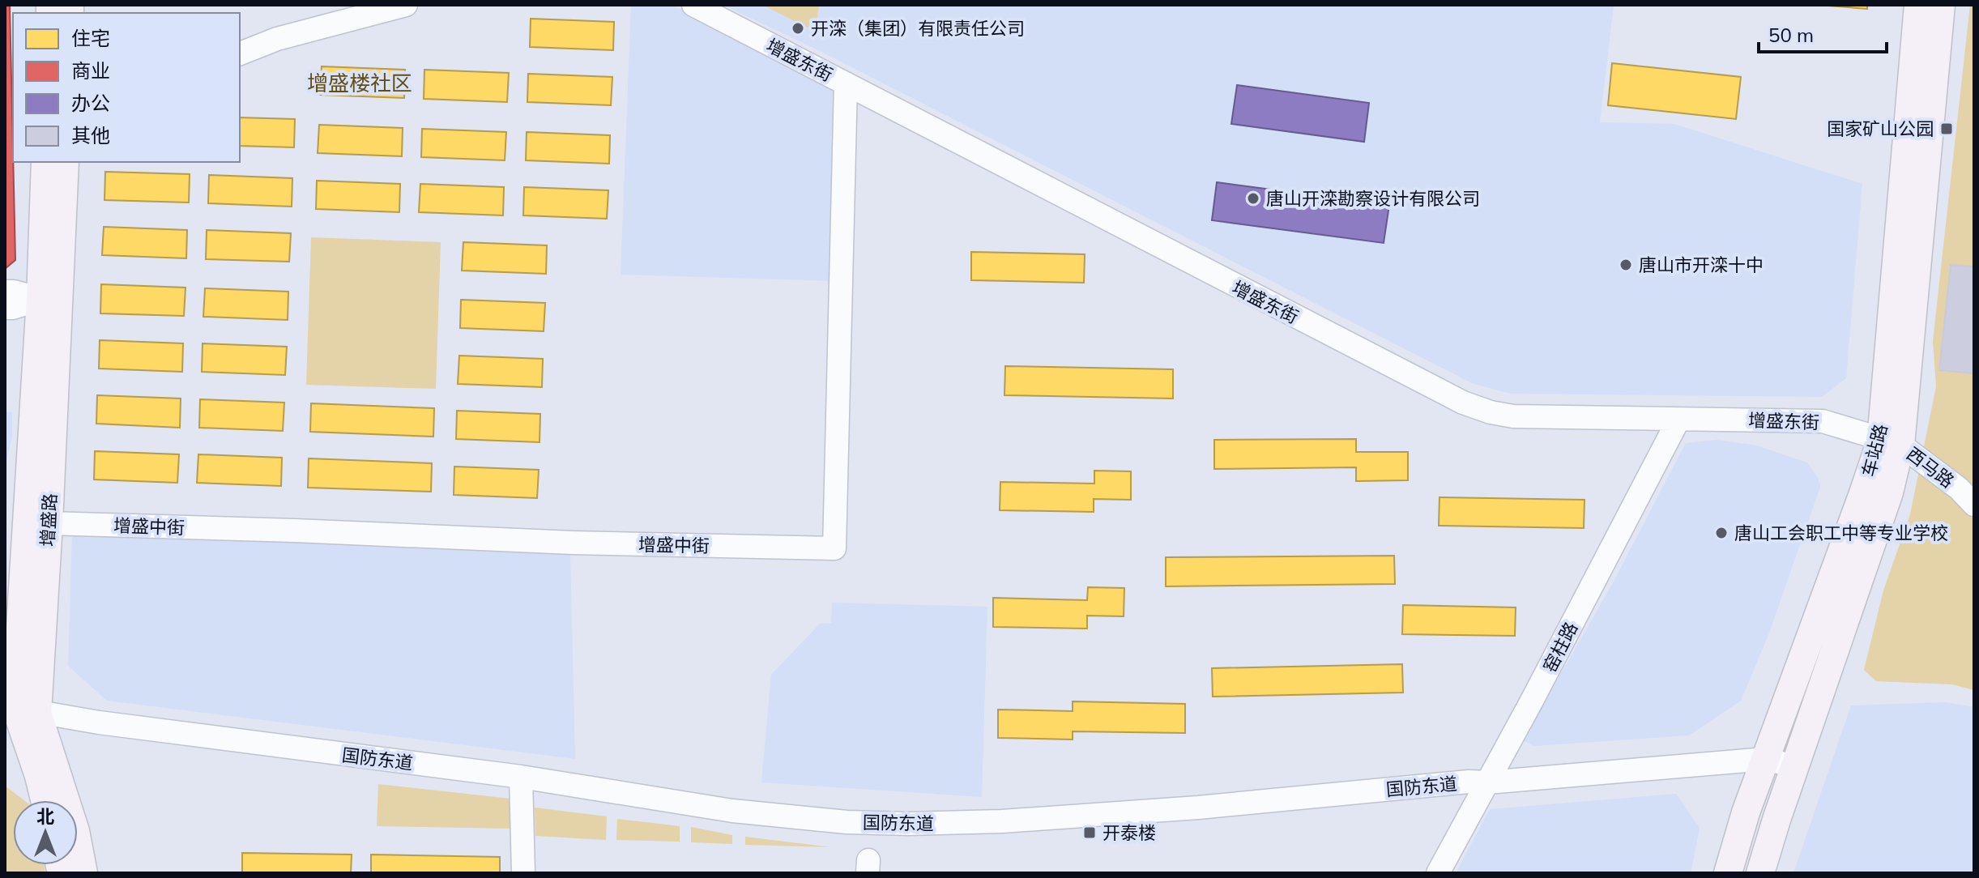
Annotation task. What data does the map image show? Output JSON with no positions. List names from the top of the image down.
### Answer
{
  "streets": {
    "main road": ["车站路", "增盛路"],
    "street": [
      "增盛东街",
      "西马路",
      "增盛中街",
      "窑柱路",
      "国防东道"
    ]
  },
  "crossings": [
    ["增盛东街", "车站路"],
    ["增盛东街", "西马路"],
    ["增盛东街", "增盛中街"],
    ["增盛东街", "窑柱路"],
    ["车站路", "西马路"],
    ["车站路", "国防东道"],
    ["增盛路", "增盛中街"],
    ["增盛路", "国防东道"],
    ["窑柱路", "国防东道"]
  ],
  "districts": ["增盛楼社区"],
  "places": {
    "other": [
      "开滦（集团）有限责任公司",
      "唐山开滦勘察设计有限公司",
      "唐山市开滦十中",
      "唐山工会职工中等专业学校"
    ],
    "transit": ["国家矿山公园", "开泰楼"]
  },
  "legend": [
    "住宅",
    "商业",
    "办公",
    "其他"
  ],
  "scale_bar": "50 m",
  "north": "top"
}
